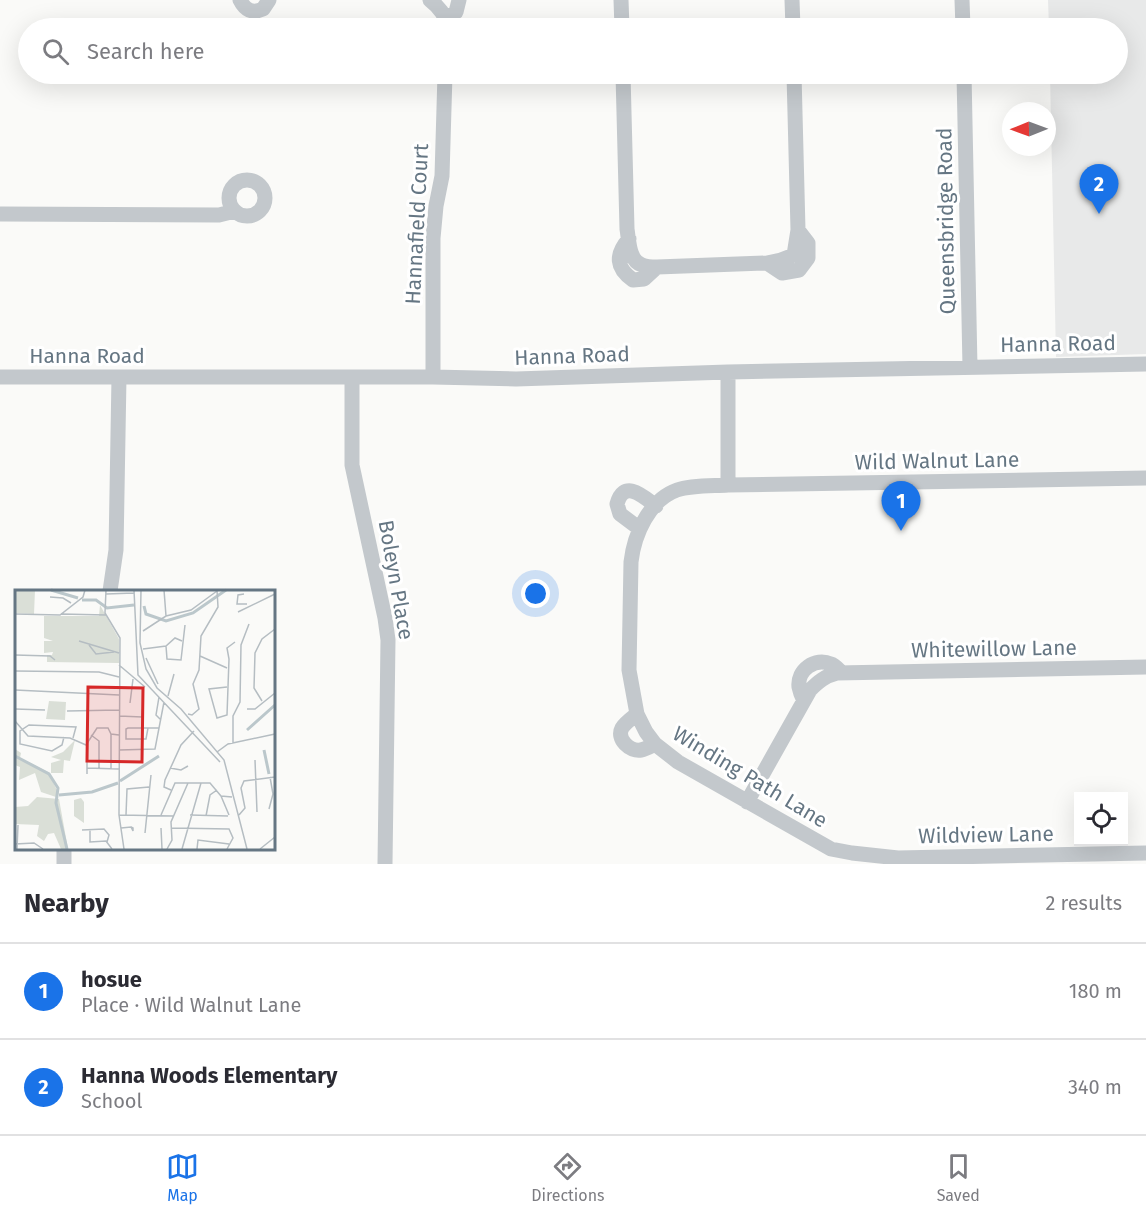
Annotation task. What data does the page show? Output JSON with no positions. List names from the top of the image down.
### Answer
{
  "streets": {
    "street": [
      "Queensbridge Road",
      "Hannafield Court",
      "Hanna Road",
      "Wild Walnut Lane",
      "Boleyn Place",
      "Whitewillow Lane",
      "Winding Path Lane",
      "Wildview Lane"
    ]
  },
  "crossings": [
    ["Queensbridge Road", "Hanna Road"],
    ["Hannafield Court", "Hanna Road"],
    ["Hanna Road", "Boleyn Place"],
    ["Wild Walnut Lane", "Winding Path Lane"],
    ["Whitewillow Lane", "Winding Path Lane"],
    ["Winding Path Lane", "Wildview Lane"]
  ],
  "north": "left",
  "page": {
    "search": "Search here",
    "pins": ["2", "1"],
    "heading": ["Nearby", "2 results"],
    "list": [
      {
        "mark": "1",
        "name": "hosue",
        "note": "Place · Wild Walnut Lane",
        "value": "180 m"
      },
      {
        "mark": "2",
        "name": "Hanna Woods Elementary",
        "note": "School",
        "value": "340 m"
      }
    ],
    "nav": ["Map", "Directions", "Saved"]
  }
}
